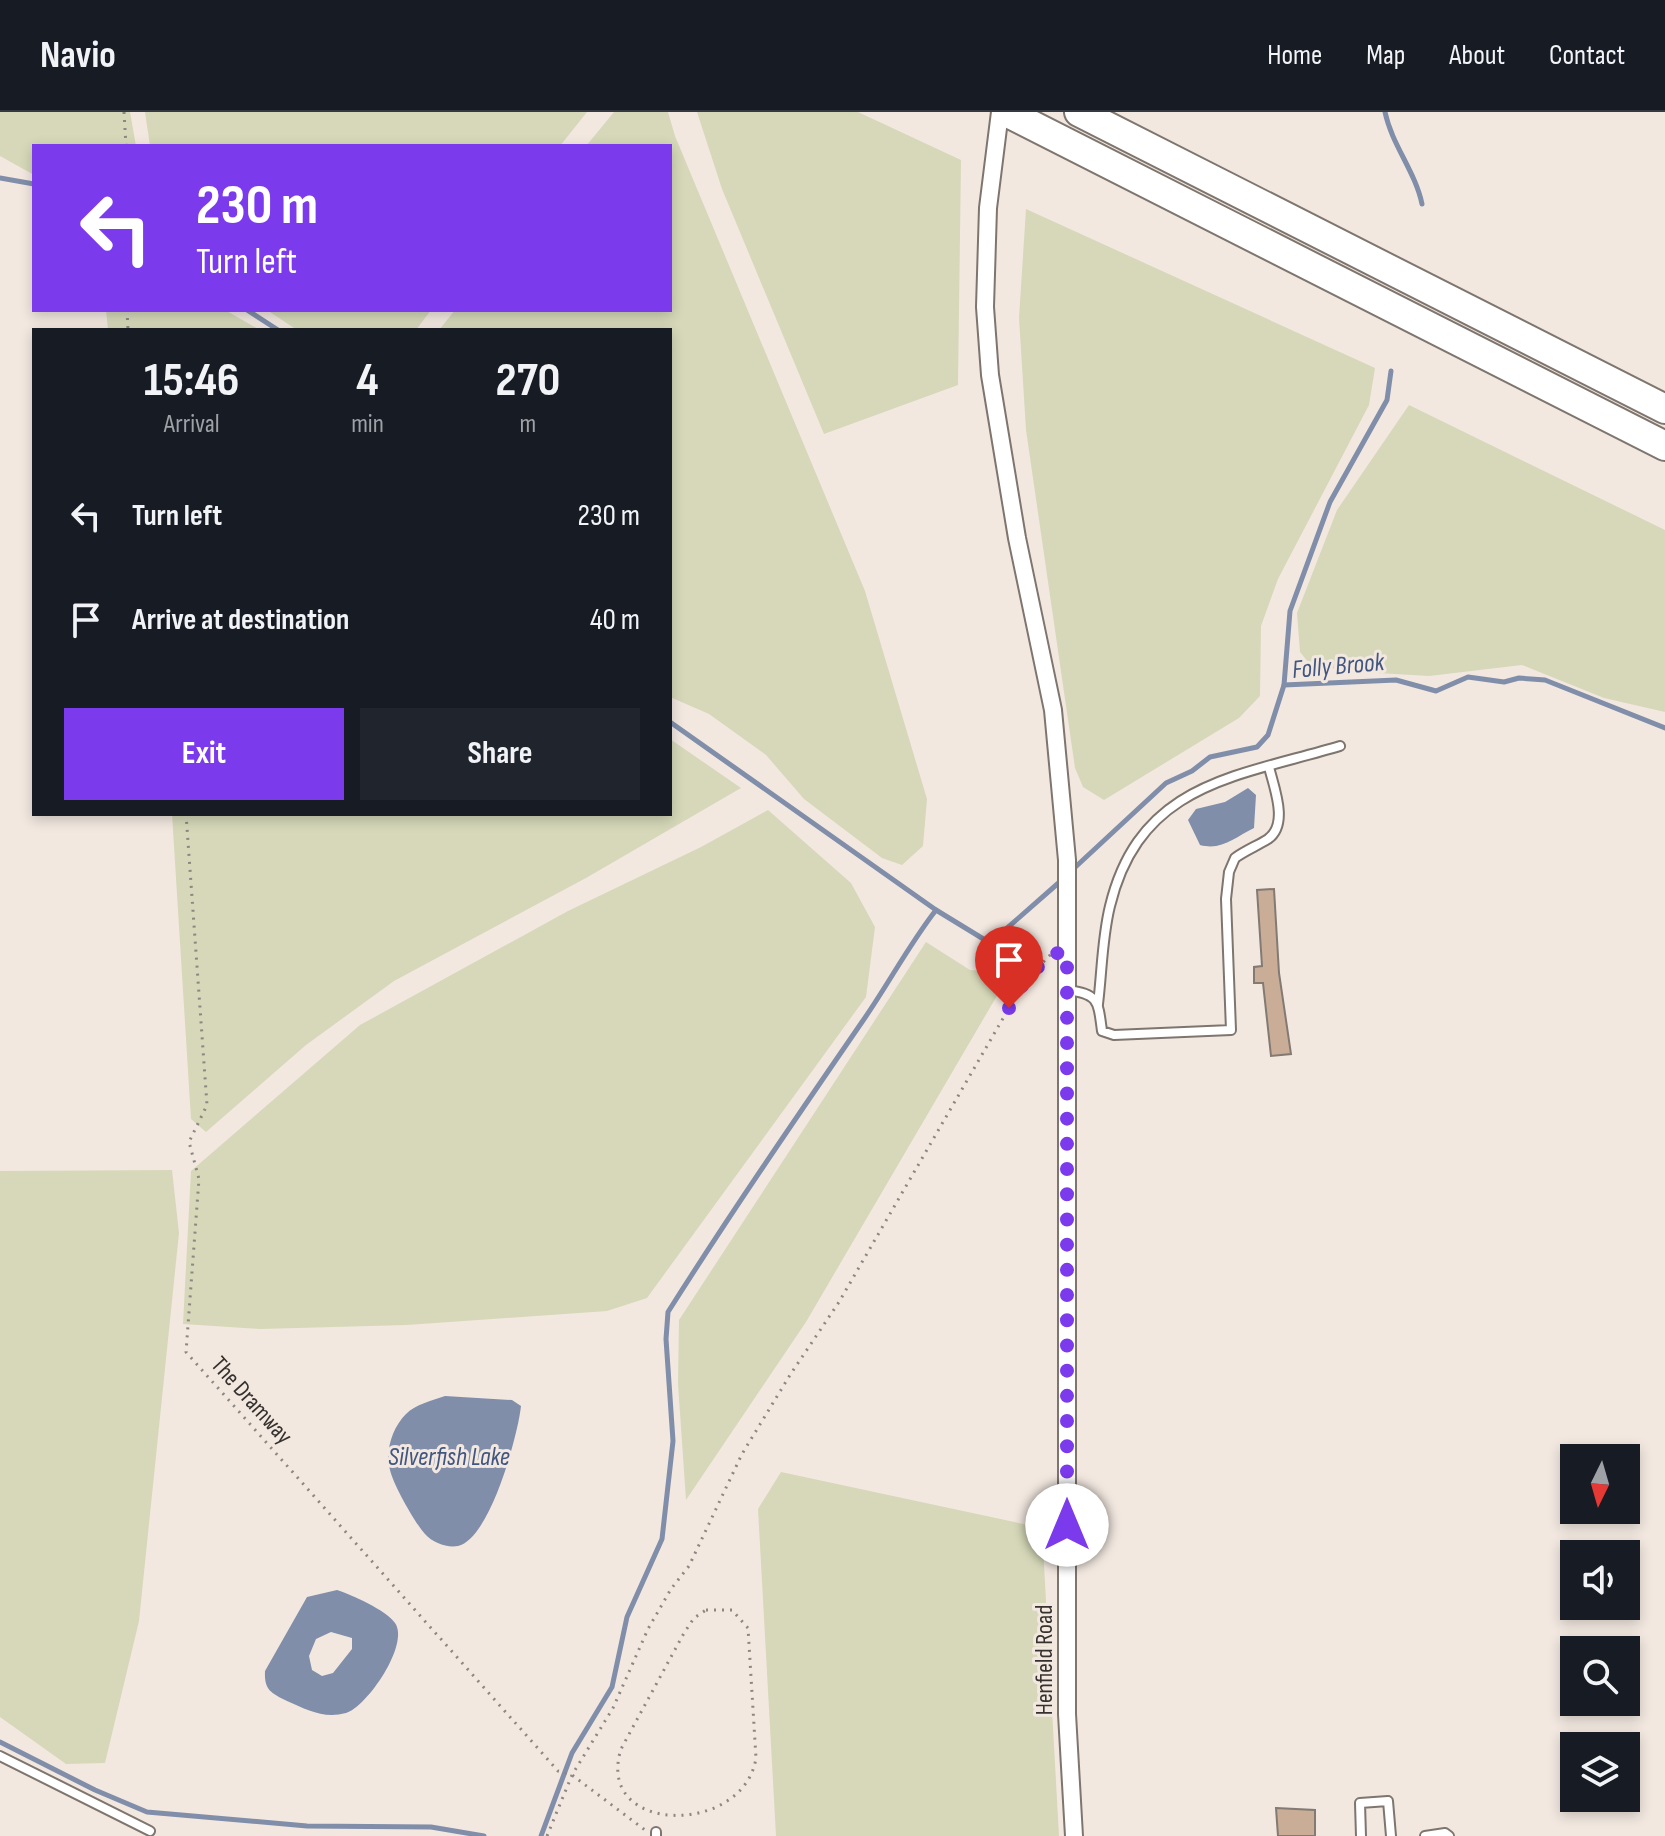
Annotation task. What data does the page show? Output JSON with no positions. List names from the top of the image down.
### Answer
{
  "streets": {
    "street": ["Henfield Road"],
    "path": ["The Dramway"]
  },
  "water": ["Folly Brook", "Silverfish Lake"],
  "north": "bottom",
  "page": {
    "header": "Navio",
    "nav": [
      "Home",
      "Map",
      "About",
      "Contact"
    ],
    "turn": ["230 m", "Turn left"],
    "eta": [
      "15:46",
      "Arrival",
      "4",
      "min",
      "270",
      "m"
    ],
    "list": [
      {
        "name": "Turn left",
        "value": "230 m"
      },
      {
        "name": "Arrive at destination",
        "value": "40 m"
      }
    ],
    "buttons": ["Exit", "Share"]
  }
}
